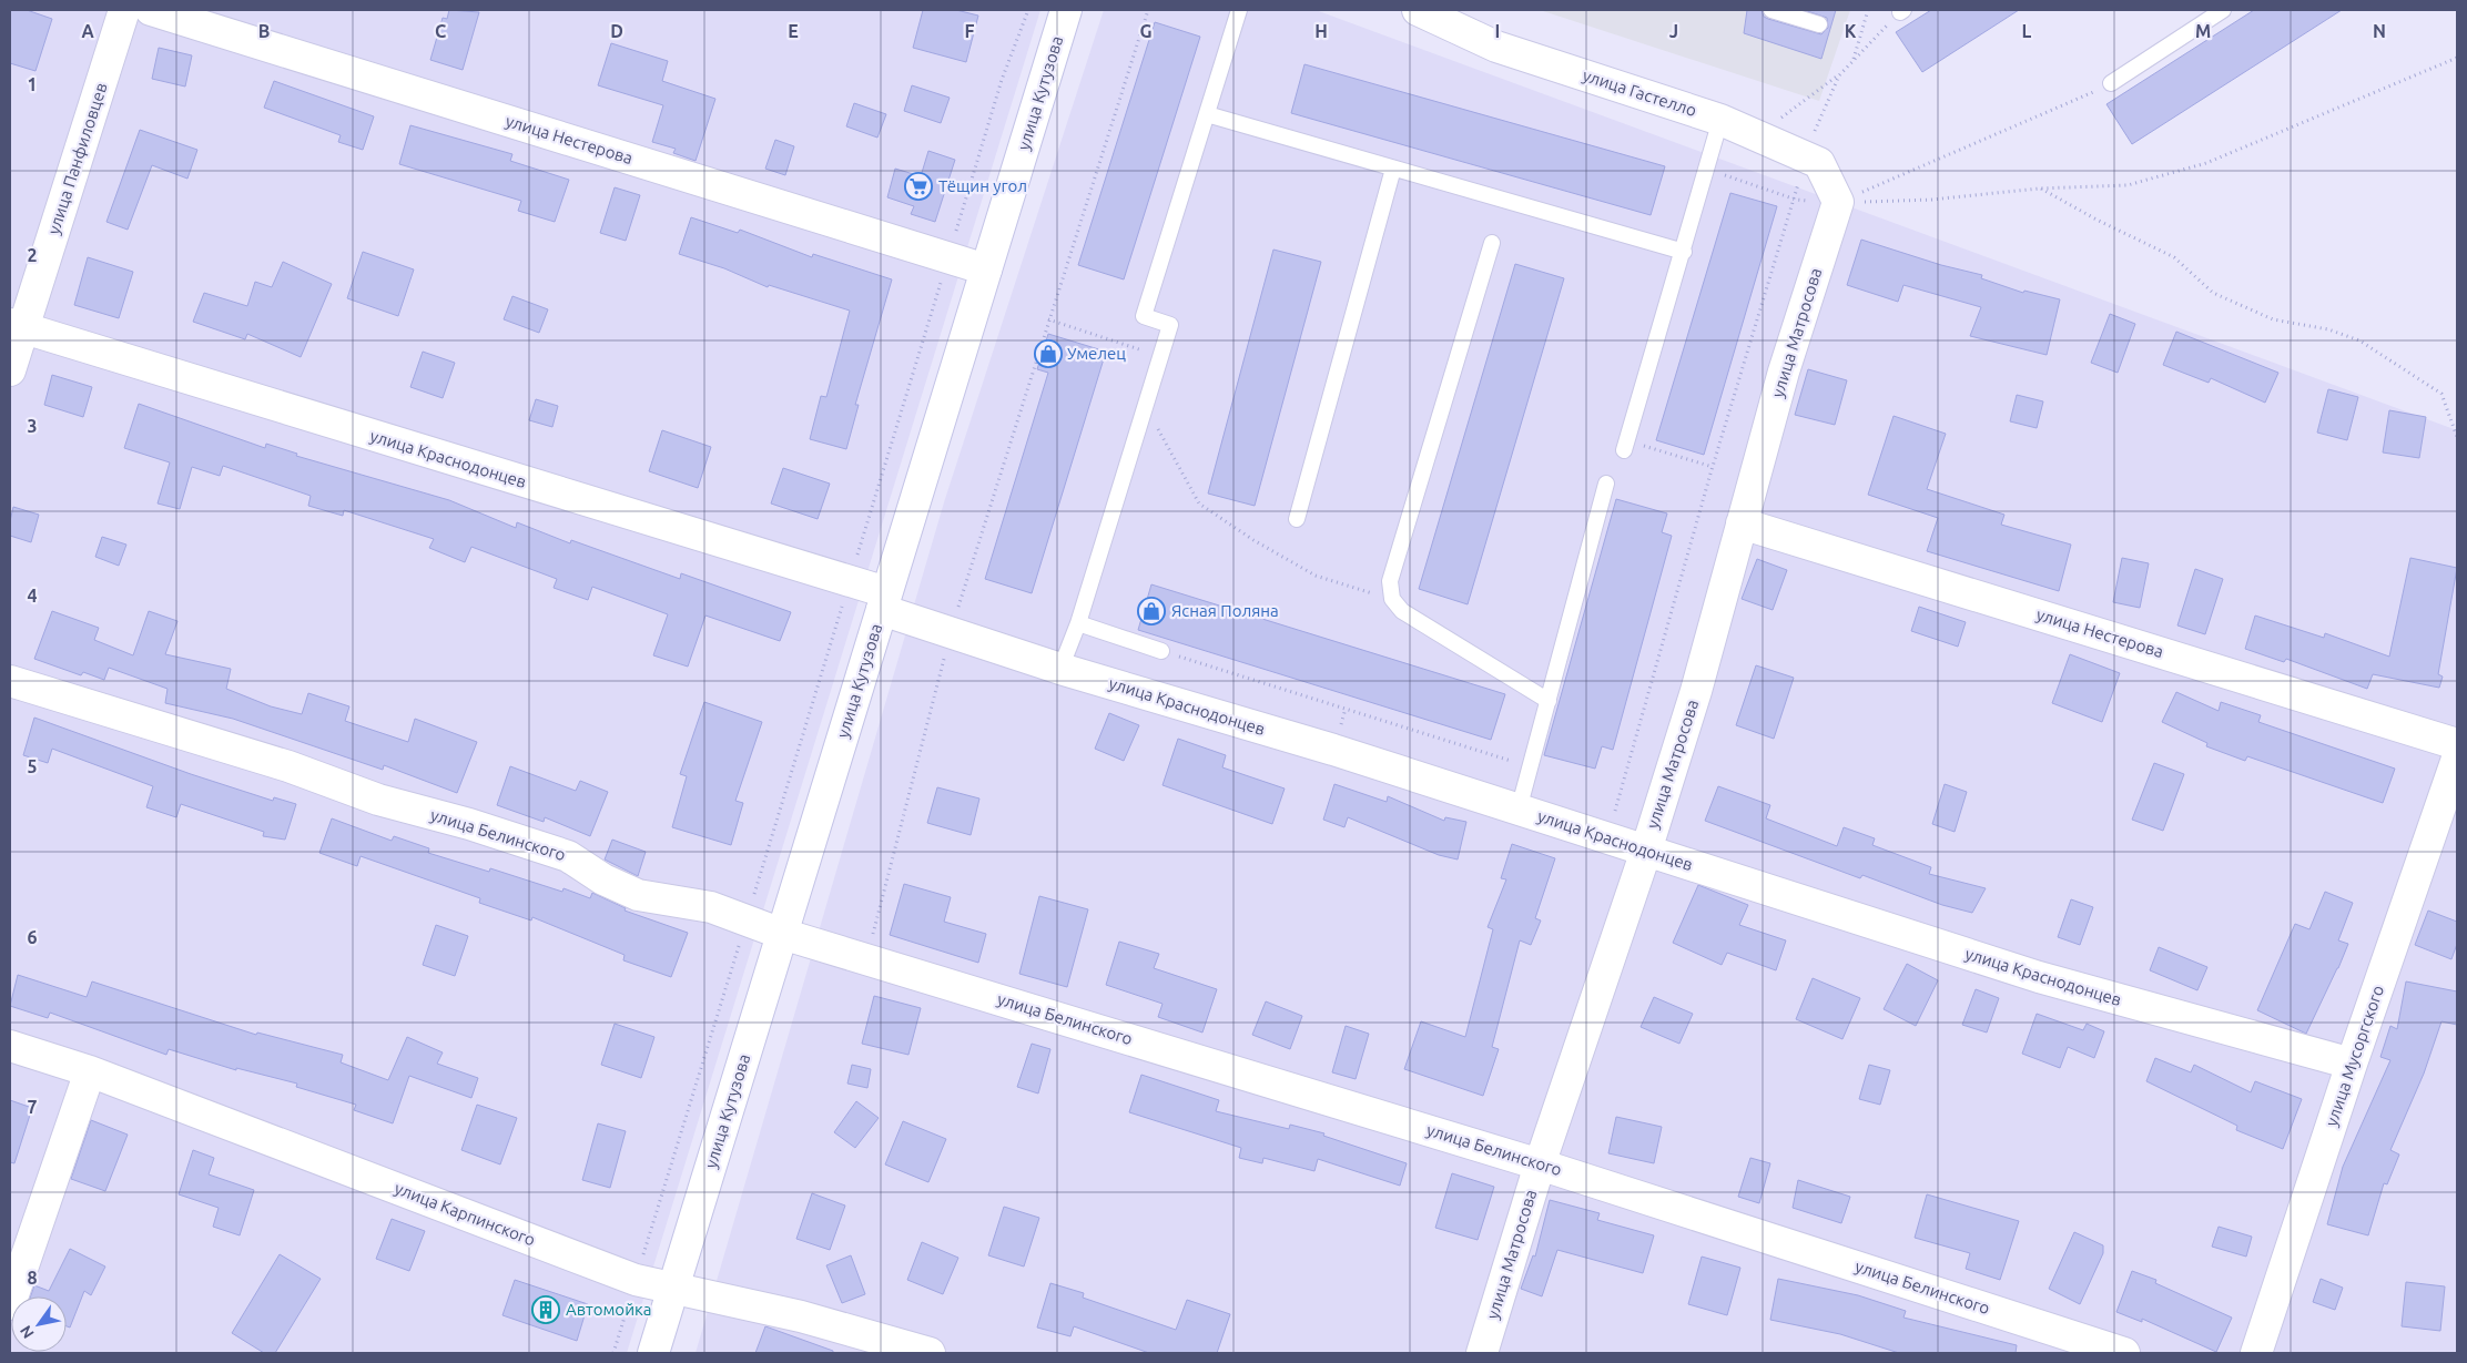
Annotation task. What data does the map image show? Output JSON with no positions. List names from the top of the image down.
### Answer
{
  "streets": {
    "street": [
      "улица Кутузова",
      "улица Гастелло",
      "улица Нестерова",
      "улица Панфиловцев",
      "улица Матросова",
      "улица Краснодонцев",
      "улица Белинского",
      "улица Мусоргского",
      "улица Карпинского"
    ]
  },
  "crossings": [
    ["улица Кутузова", "улица Нестерова"],
    ["улица Кутузова", "улица Краснодонцев"],
    ["улица Кутузова", "улица Белинского"],
    ["улица Кутузова", "улица Карпинского"],
    ["улица Гастелло", "улица Матросова"],
    ["улица Нестерова", "улица Матросова"],
    ["улица Панфиловцев", "улица Краснодонцев"],
    ["улица Матросова", "улица Краснодонцев"],
    ["улица Матросова", "улица Белинского"],
    ["улица Краснодонцев", "улица Мусоргского"]
  ],
  "places": {
    "supermarket": ["Тёщин угол"],
    "shop": ["Умелец", "Ясная Поляна"],
    "building": ["Автомойка"]
  },
  "north": "bottom left",
  "grid": {
    "columns": [
      "A",
      "B",
      "C",
      "D",
      "E",
      "F",
      "G",
      "H",
      "I",
      "J",
      "K",
      "L",
      "M",
      "N"
    ],
    "rows": [
      "1",
      "2",
      "3",
      "4",
      "5",
      "6",
      "7",
      "8"
    ]
  }
}
